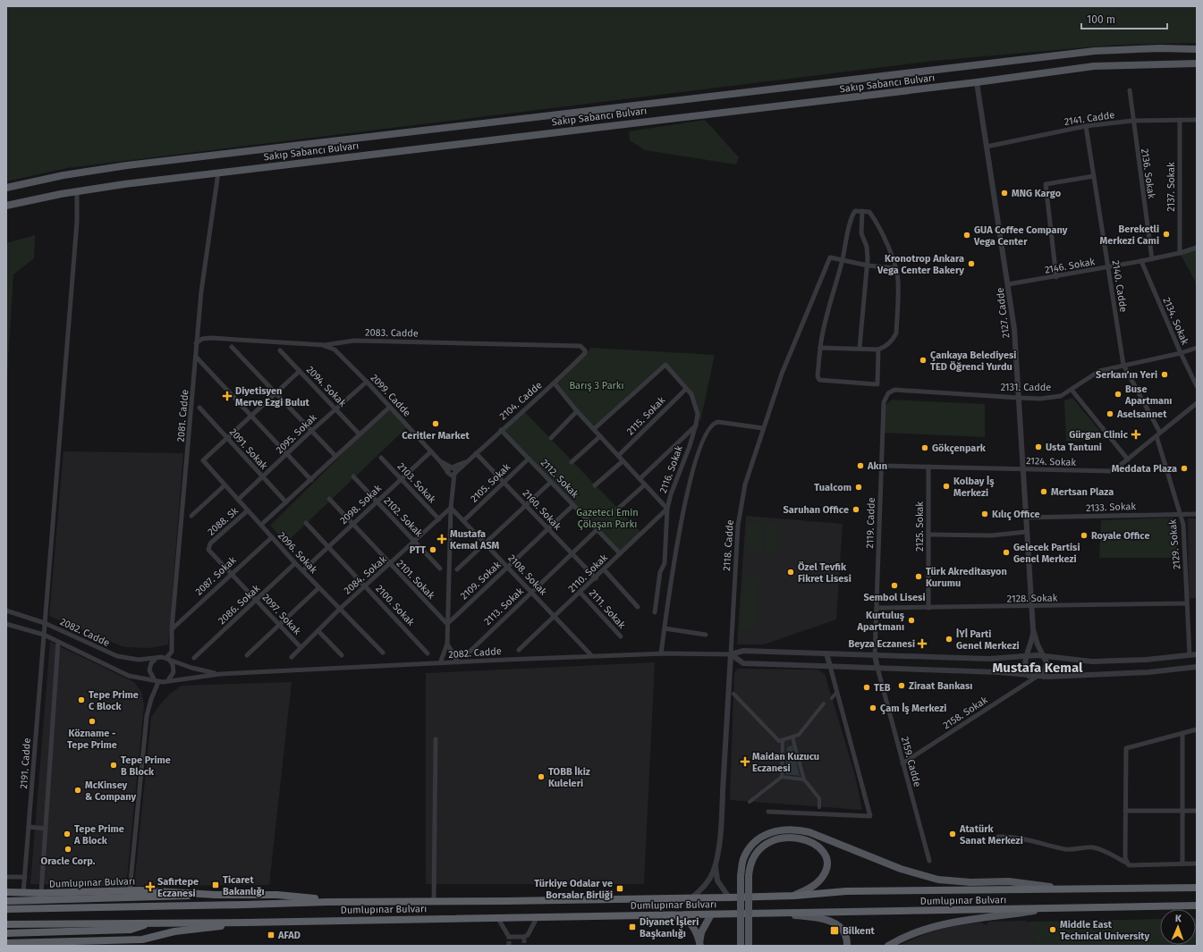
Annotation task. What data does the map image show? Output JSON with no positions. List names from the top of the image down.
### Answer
{
  "streets": {
    "highway": ["Dumlupınar Bulvarı"],
    "main road": ["Sakıp Sabancı Bulvarı"],
    "street": [
      "2141. Cadde",
      "2136. Sokak",
      "2137. Sokak",
      "2146. Sokak",
      "2140. Cadde",
      "2127. Cadde",
      "2134. Sokak",
      "2083. Cadde",
      "2094. Sokak",
      "2131. Cadde",
      "2099. Cadde",
      "2104. Cadde",
      "2081. Cadde",
      "2115. Sokak",
      "2095. Sokak",
      "2091. Sokak",
      "2124. Sokak",
      "2116. Sokak",
      "2112. Sokak",
      "2103. Sokak",
      "2105. Sokak",
      "2098. Sokak",
      "2133. Sokak",
      "2160. Sokak",
      "2102. Sokak",
      "2088. Sk",
      "2119. Cadde",
      "2125. Sokak",
      "2129. Sokak",
      "2118. Cadde",
      "2096. Sokak",
      "2110. Sokak",
      "2084. Sokak",
      "2108. Sokak",
      "2087. Sokak",
      "2101. Sokak",
      "2109. Sokak",
      "2128. Sokak",
      "2086. Sokak",
      "2100. Sokak",
      "2113. Sokak",
      "2111. Sokak",
      "2097. Sokak",
      "2082. Cadde",
      "2158. Sokak",
      "2159. Cadde",
      "2191. Cadde"
    ]
  },
  "crossings": [
    ["Sakıp Sabancı Bulvarı", "2127. Cadde"],
    ["Sakıp Sabancı Bulvarı", "2081. Cadde"],
    ["Sakıp Sabancı Bulvarı", "2191. Cadde"],
    ["2141. Cadde", "2136. Sokak"],
    ["2141. Cadde", "2137. Sokak"],
    ["2141. Cadde", "2140. Cadde"],
    ["2141. Cadde", "2127. Cadde"],
    ["2136. Sokak", "2146. Sokak"],
    ["2137. Sokak", "2146. Sokak"],
    ["2146. Sokak", "2140. Cadde"],
    ["2146. Sokak", "2127. Cadde"],
    ["2146. Sokak", "2134. Sokak"],
    ["2140. Cadde", "2131. Cadde"],
    ["2127. Cadde", "2131. Cadde"],
    ["2127. Cadde", "2124. Sokak"],
    ["2127. Cadde", "2133. Sokak"],
    ["2127. Cadde", "2128. Sokak"],
    ["2127. Cadde", "2158. Sokak"],
    ["2134. Sokak", "2131. Cadde"],
    ["2083. Cadde", "2099. Cadde"],
    ["2083. Cadde", "2104. Cadde"],
    ["2083. Cadde", "2081. Cadde"],
    ["2094. Sokak", "2095. Sokak"],
    ["2131. Cadde", "2119. Cadde"],
    ["2099. Cadde", "2104. Cadde"],
    ["2099. Cadde", "2095. Sokak"],
    ["2099. Cadde", "2098. Sokak"],
    ["2104. Cadde", "2112. Sokak"],
    ["2104. Cadde", "2160. Sokak"],
    ["2081. Cadde", "2087. Sokak"],
    ["2081. Cadde", "2082. Cadde"],
    ["2115. Sokak", "2116. Sokak"],
    ["2095. Sokak", "2091. Sokak"],
    ["2095. Sokak", "2096. Sokak"],
    ["2091. Sokak", "2096. Sokak"],
    ["2124. Sokak", "2119. Cadde"],
    ["2124. Sokak", "2125. Sokak"],
    ["2124. Sokak", "2129. Sokak"],
    ["2116. Sokak", "2110. Sokak"],
    ["2112. Sokak", "2105. Sokak"],
    ["2112. Sokak", "2110. Sokak"],
    ["2112. Sokak", "2109. Sokak"],
    ["2112. Sokak", "2113. Sokak"],
    ["2103. Sokak", "2098. Sokak"],
    ["2103. Sokak", "2084. Sokak"],
    ["2105. Sokak", "2160. Sokak"],
    ["2105. Sokak", "2108. Sokak"],
    ["2098. Sokak", "2102. Sokak"],
    ["2098. Sokak", "2096. Sokak"],
    ["2098. Sokak", "2101. Sokak"],
    ["2098. Sokak", "2100. Sokak"],
    ["2133. Sokak", "2129. Sokak"],
    ["2160. Sokak", "2110. Sokak"],
    ["2160. Sokak", "2109. Sokak"],
    ["2160. Sokak", "2113. Sokak"],
    ["2102. Sokak", "2084. Sokak"],
    ["2088. Sk", "2096. Sokak"],
    ["2088. Sk", "2097. Sokak"],
    ["2119. Cadde", "2128. Sokak"],
    ["2125. Sokak", "2128. Sokak"],
    ["2129. Sokak", "2128. Sokak"],
    ["2118. Cadde", "2082. Cadde"],
    ["2096. Sokak", "2084. Sokak"],
    ["2096. Sokak", "2087. Sokak"],
    ["2096. Sokak", "2086. Sokak"],
    ["2110. Sokak", "2108. Sokak"],
    ["2110. Sokak", "2111. Sokak"],
    ["2084. Sokak", "2108. Sokak"],
    ["2084. Sokak", "2101. Sokak"],
    ["2084. Sokak", "2100. Sokak"],
    ["2084. Sokak", "2097. Sokak"],
    ["2108. Sokak", "2109. Sokak"],
    ["2108. Sokak", "2113. Sokak"],
    ["2108. Sokak", "2082. Cadde"],
    ["2087. Sokak", "2097. Sokak"],
    ["2101. Sokak", "2109. Sokak"],
    ["2086. Sokak", "2097. Sokak"],
    ["2082. Cadde", "2191. Cadde"],
    ["2158. Sokak", "2159. Cadde"],
    ["2191. Cadde", "Dumlupınar Bulvarı"]
  ],
  "districts": ["Mustafa Kemal"],
  "parks": ["Barış 3 Parkı", "Gazeteci Emin Çölaşan Parkı"],
  "places": {
    "other": [
      "MNG Kargo",
      "Bereketli Merkezi Cami",
      "GUA Coffee Company Vega Center",
      "Kronotrop Ankara Vega Center Bakery",
      "Çankaya Belediyesi TED Öğrenci Yurdu",
      "Serkan’ın Yeri",
      "Buse Apartmanı",
      "Aselsannet",
      "Ceritler Market",
      "Usta Tantuni",
      "Gökçenpark",
      "Akın",
      "Meddata Plaza",
      "Kolbay İş Merkezi",
      "Tualcom",
      "Mertsan Plaza",
      "Saruhan Office",
      "Kılıç Office",
      "Royale Office",
      "PTT",
      "Gelecek Partisi Genel Merkezi",
      "Özel Tevfik Fikret Lisesi",
      "Türk Akreditasyon Kurumu",
      "Sembol Lisesi",
      "Kurtuluş Apartmanı",
      "İYİ Parti Genel Merkezi",
      "Ziraat Bankası",
      "TEB",
      "Tepe Prime C Block",
      "Çam İş Merkezi",
      "Közname - Tepe Prime",
      "Tepe Prime B Block",
      "TOBB İkiz Kuleleri",
      "McKinsey & Company",
      "Tepe Prime A Block",
      "Atatürk Sanat Merkezi",
      "Oracle Corp.",
      "Middle East Technical University"
    ],
    "health": [
      "Diyetisyen Merve Ezgi Bulut",
      "Gürgan Clinic",
      "Mustafa Kemal ASM",
      "Beyza Eczanesi",
      "Maidan Kuzucu Eczanesi",
      "Safirtepe Eczanesi"
    ],
    "transit": [
      "Ticaret Bakanlığı",
      "Türkiye Odalar ve Borsalar Birliği",
      "Diyanet İşleri Başkanlığı",
      "Bilkent",
      "AFAD"
    ]
  },
  "scale_bar": "100 m",
  "north": "top"
}
